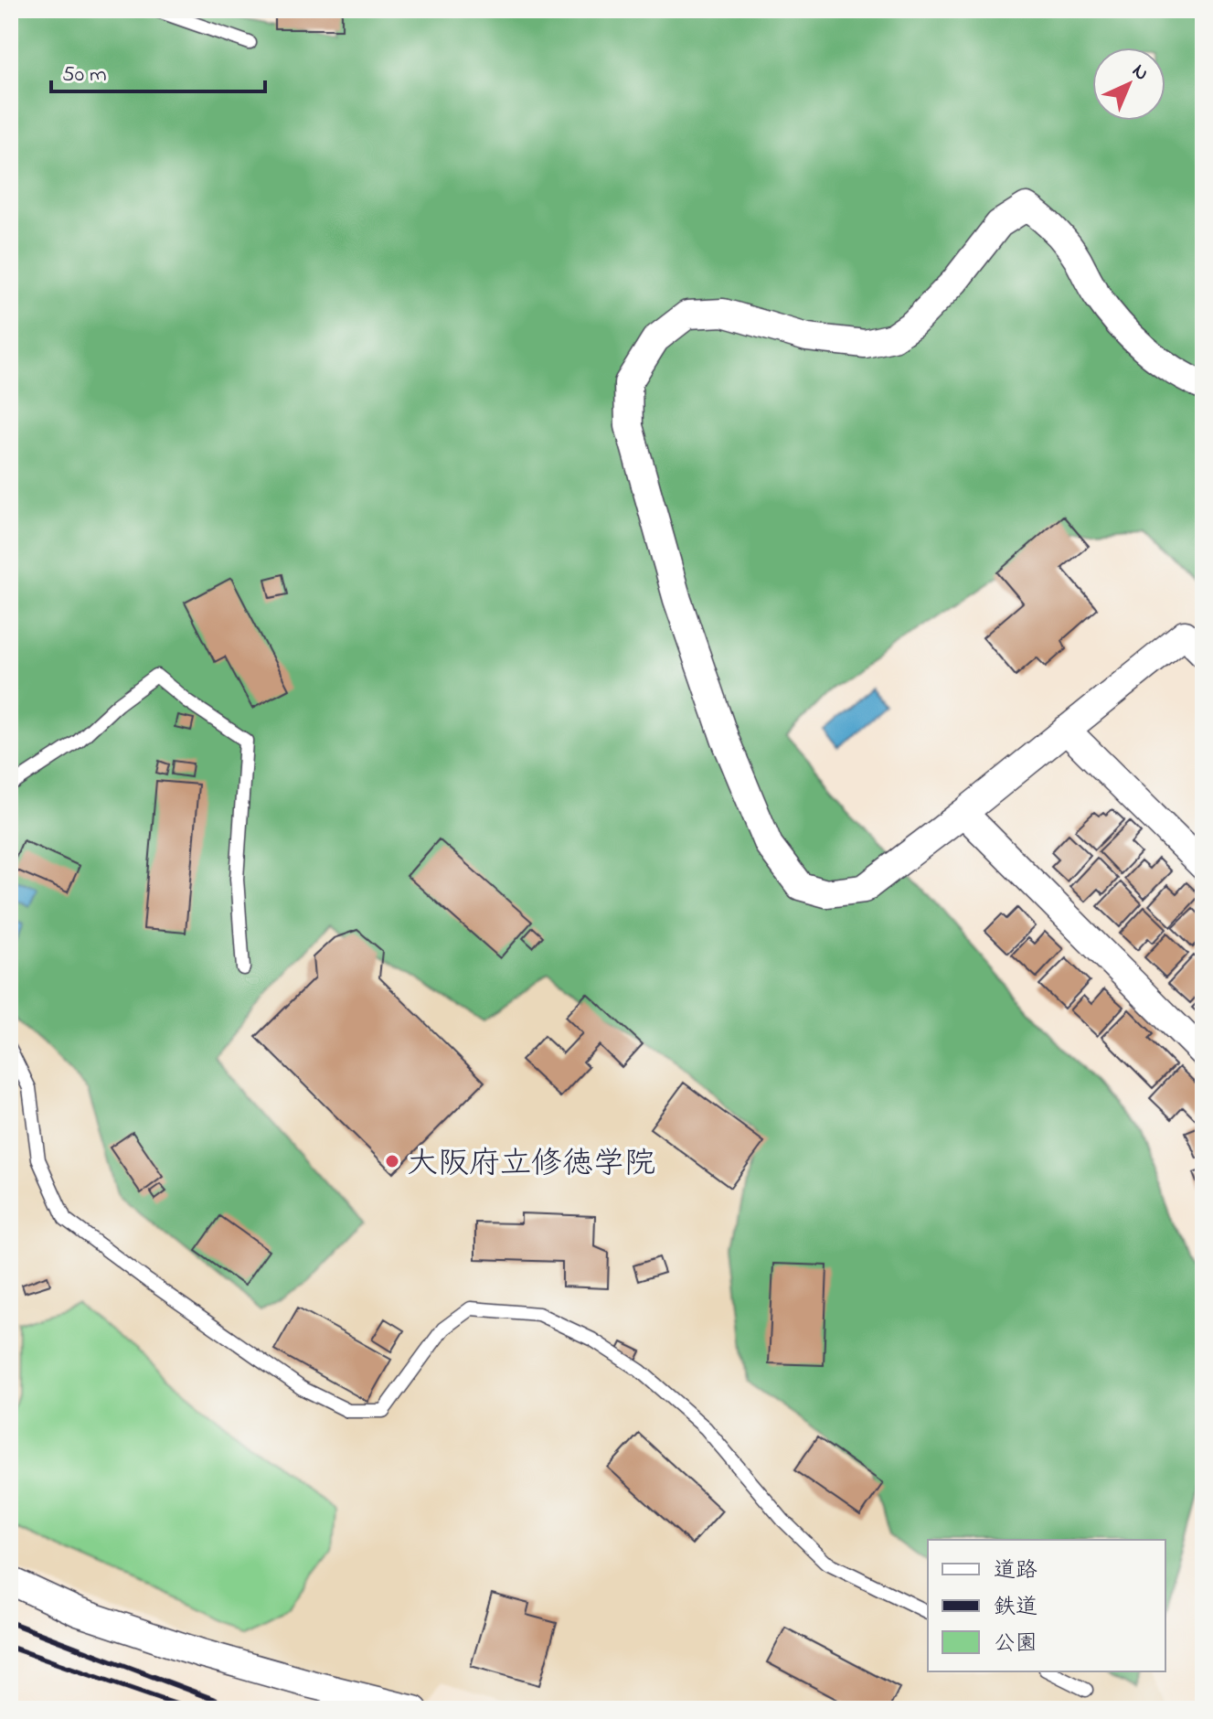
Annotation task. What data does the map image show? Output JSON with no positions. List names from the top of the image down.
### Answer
{
  "places": ["大阪府立修徳学院"],
  "legend": ["道路", "鉄道", "公園"],
  "scale_bar": "50 m",
  "north": "top right"
}
